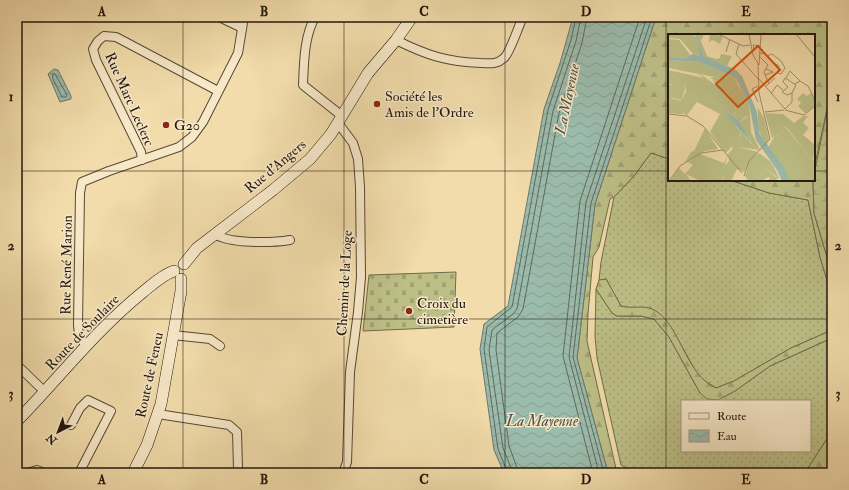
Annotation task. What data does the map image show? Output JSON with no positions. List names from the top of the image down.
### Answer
{
  "streets": {
    "main road": ["Rue d'Angers", "Route de Soulaire", "Route de Feneu"],
    "street": ["Rue Marc Leclerc", "Rue René Marion", "Chemin de la Loge"]
  },
  "crossings": [
    ["Rue Marc Leclerc", "Rue René Marion"],
    ["Rue d'Angers", "Chemin de la Loge"],
    ["Rue d'Angers", "Route de Feneu"],
    ["Rue René Marion", "Route de Soulaire"],
    ["Route de Soulaire", "Route de Feneu"]
  ],
  "water": ["La Mayenne"],
  "places": ["Société les Amis de l'Ordre", "G20", "Croix du cimetière"],
  "legend": ["Route", "Eau"],
  "north": "bottom left",
  "grid": {
    "columns": [
      "A",
      "B",
      "C",
      "D",
      "E"
    ],
    "rows": ["1", "2", "3"]
  }
}
